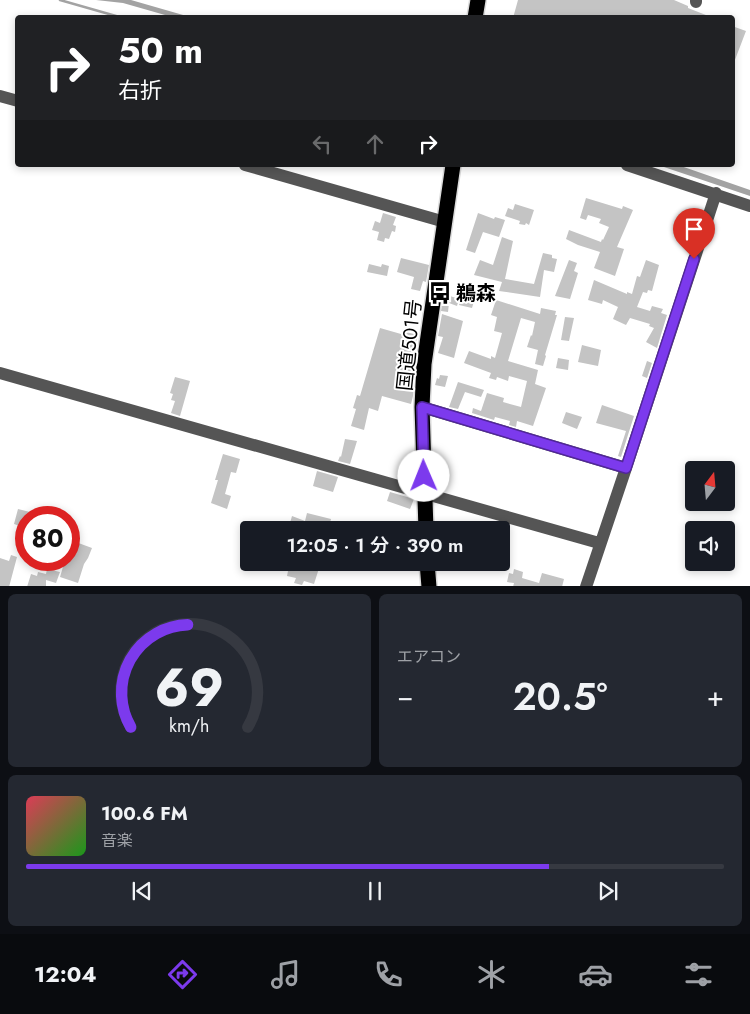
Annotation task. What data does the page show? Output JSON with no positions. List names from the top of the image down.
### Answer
{
  "streets": {
    "highway": ["国道501号"]
  },
  "places": {
    "bus stop": ["鵜森"]
  },
  "north": "top",
  "page": {
    "turn": ["50 m", "右折"],
    "limit": "80",
    "trip": "12:05 · 1 分 · 390 m",
    "tile": "エアコン",
    "heat": ["−", "20.5°", "+"],
    "song": ["100.6 FM", "音楽"],
    "tabs": "12:04",
    "gauge": ["69", "km/h"]
  }
}
